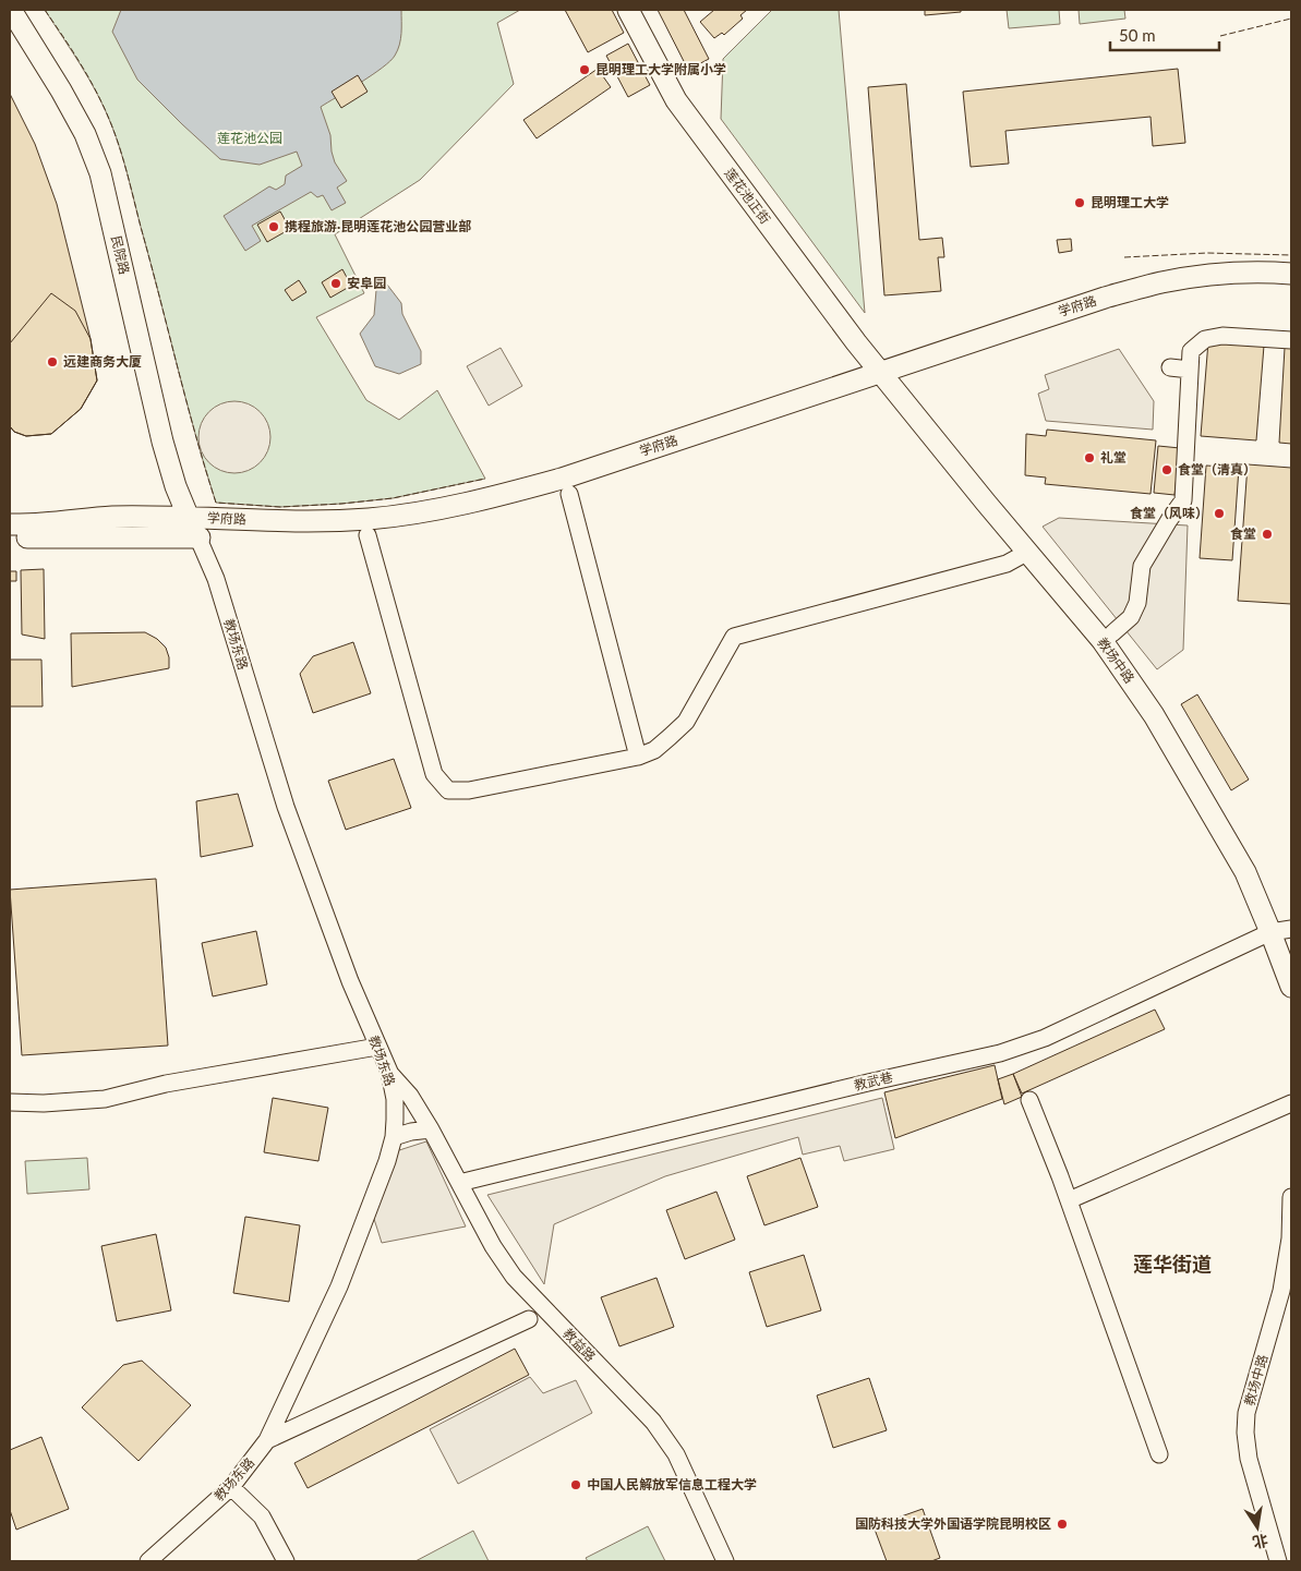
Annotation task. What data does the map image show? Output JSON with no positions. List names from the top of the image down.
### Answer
{
  "streets": {
    "main road": [
      "莲花池正街",
      "民院路",
      "学府路",
      "教场中路"
    ],
    "street": ["教场东路", "教武巷", "教益路"]
  },
  "crossings": [
    ["莲花池正街", "学府路"],
    ["莲花池正街", "教场中路"],
    ["民院路", "学府路"],
    ["民院路", "教场东路"],
    ["学府路", "教场东路"],
    ["学府路", "教场中路"],
    ["教场东路", "教益路"],
    ["教场中路", "教武巷"],
    ["教武巷", "教益路"]
  ],
  "districts": ["莲华街道"],
  "parks": ["莲花池公园"],
  "places": [
    "昆明理工大学附属小学",
    "昆明理工大学",
    "携程旅游·昆明莲花池公园营业部",
    "安阜园",
    "远建商务大厦",
    "礼堂",
    "食堂（清真）",
    "食堂（风味）",
    "食堂",
    "中国人民解放军信息工程大学",
    "国防科技大学外国语学院昆明校区"
  ],
  "scale_bar": "50 m",
  "north": "bottom"
}
